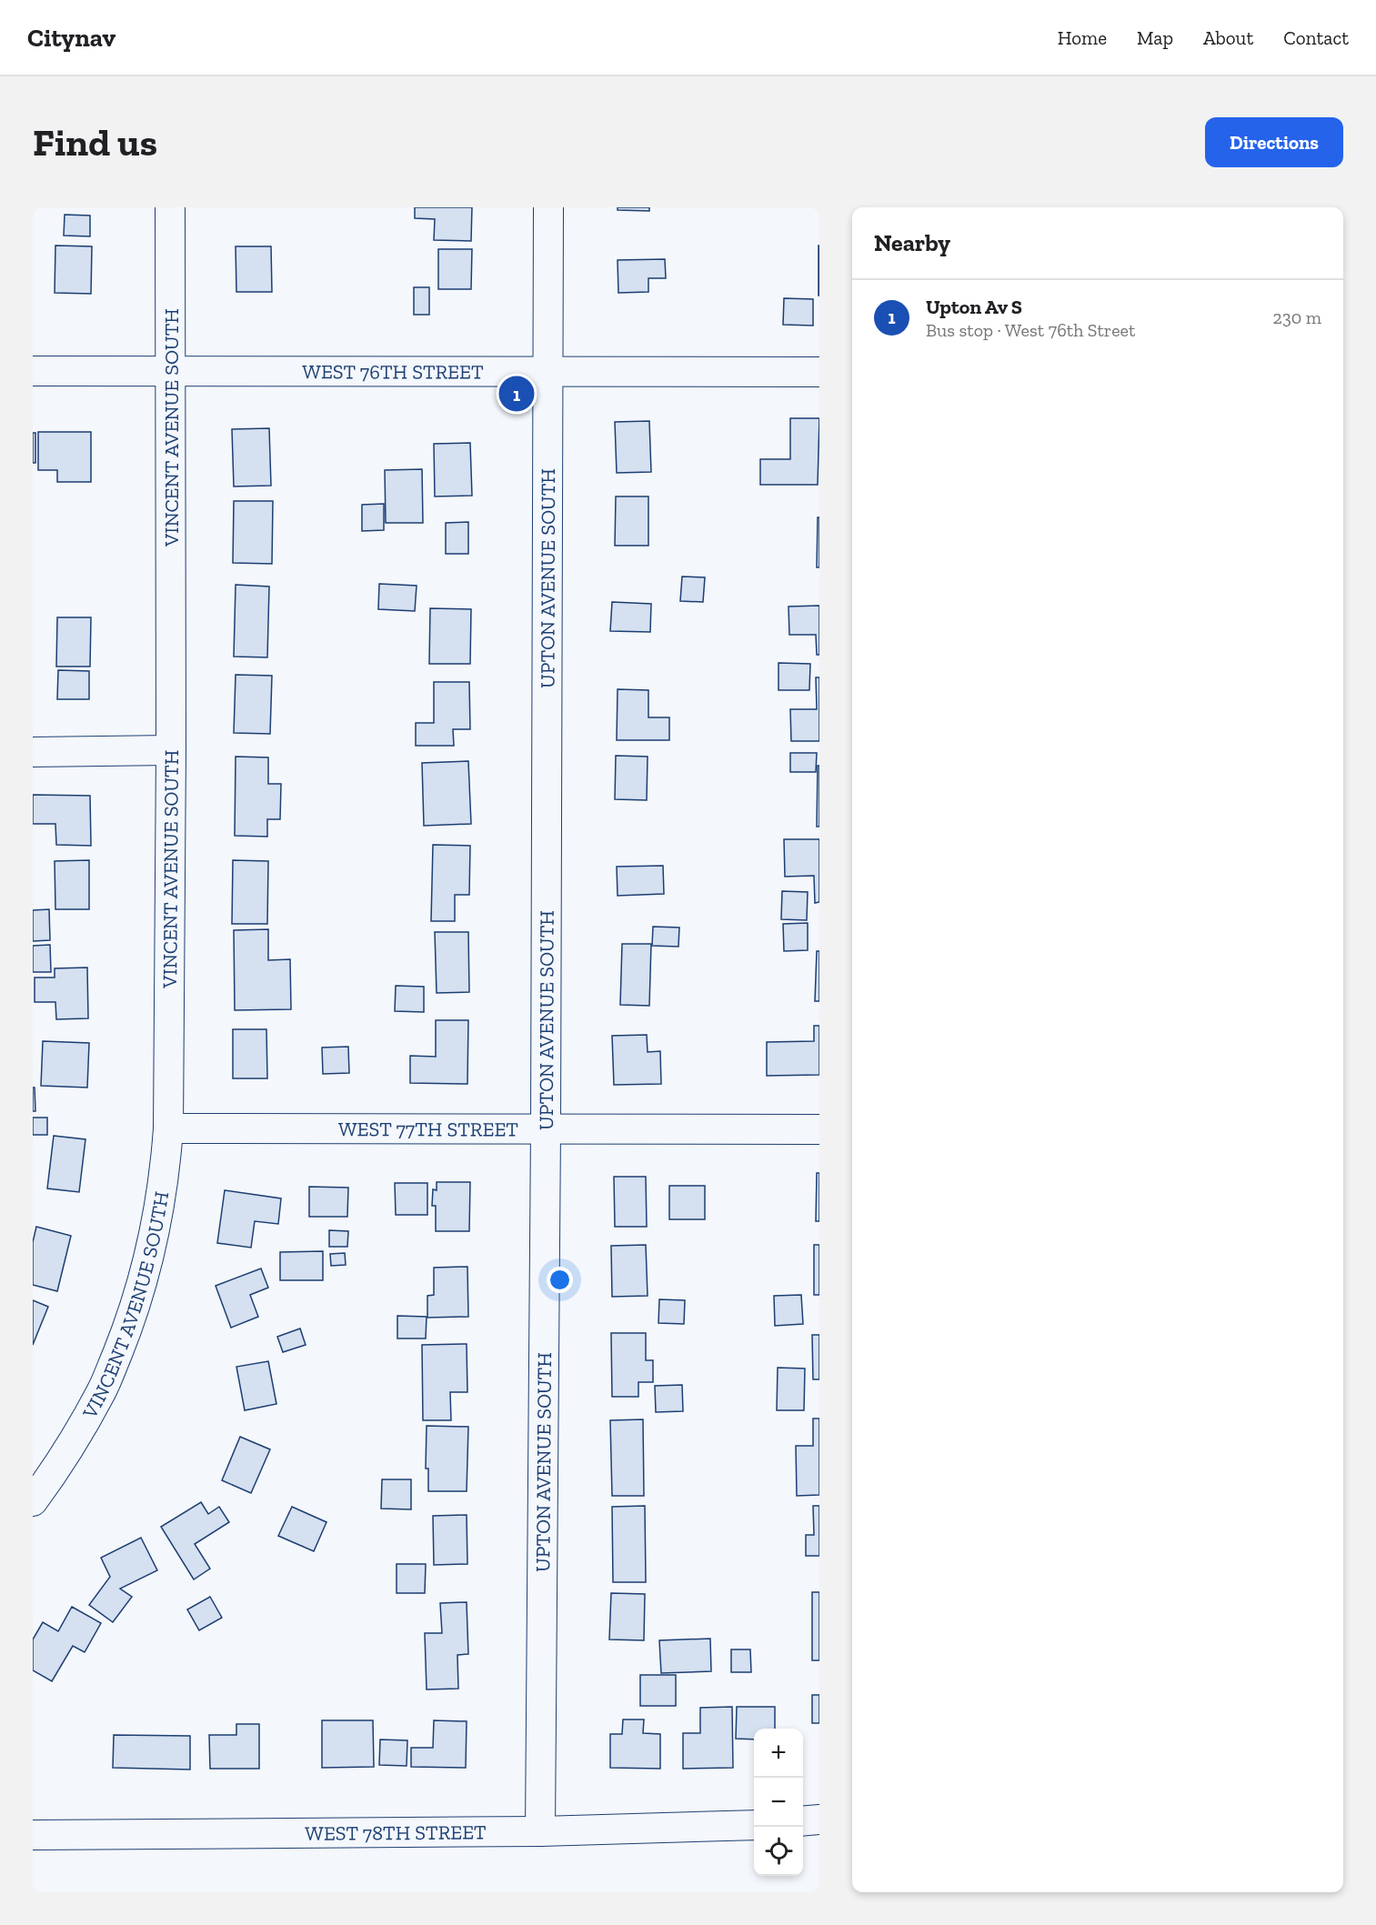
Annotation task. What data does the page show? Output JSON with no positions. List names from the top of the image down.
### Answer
{
  "streets": {
    "street": [
      "WEST 76TH STREET",
      "VINCENT AVENUE SOUTH",
      "UPTON AVENUE SOUTH",
      "WEST 77TH STREET",
      "WEST 78TH STREET"
    ]
  },
  "crossings": [
    ["WEST 76TH STREET", "VINCENT AVENUE SOUTH"],
    ["WEST 76TH STREET", "UPTON AVENUE SOUTH"],
    ["VINCENT AVENUE SOUTH", "WEST 77TH STREET"],
    ["UPTON AVENUE SOUTH", "WEST 77TH STREET"],
    ["UPTON AVENUE SOUTH", "WEST 78TH STREET"]
  ],
  "page": {
    "header": "Citynav",
    "nav": [
      "Home",
      "Map",
      "About",
      "Contact"
    ],
    "buttons": "Directions",
    "title": "Find us",
    "heading": "Nearby",
    "list": [
      {
        "mark": "1",
        "name": "Upton Av S",
        "note": "Bus stop · West 76th Street",
        "value": "230 m"
      }
    ],
    "pins": "1",
    "map_buttons": ["+", "−"]
  }
}
